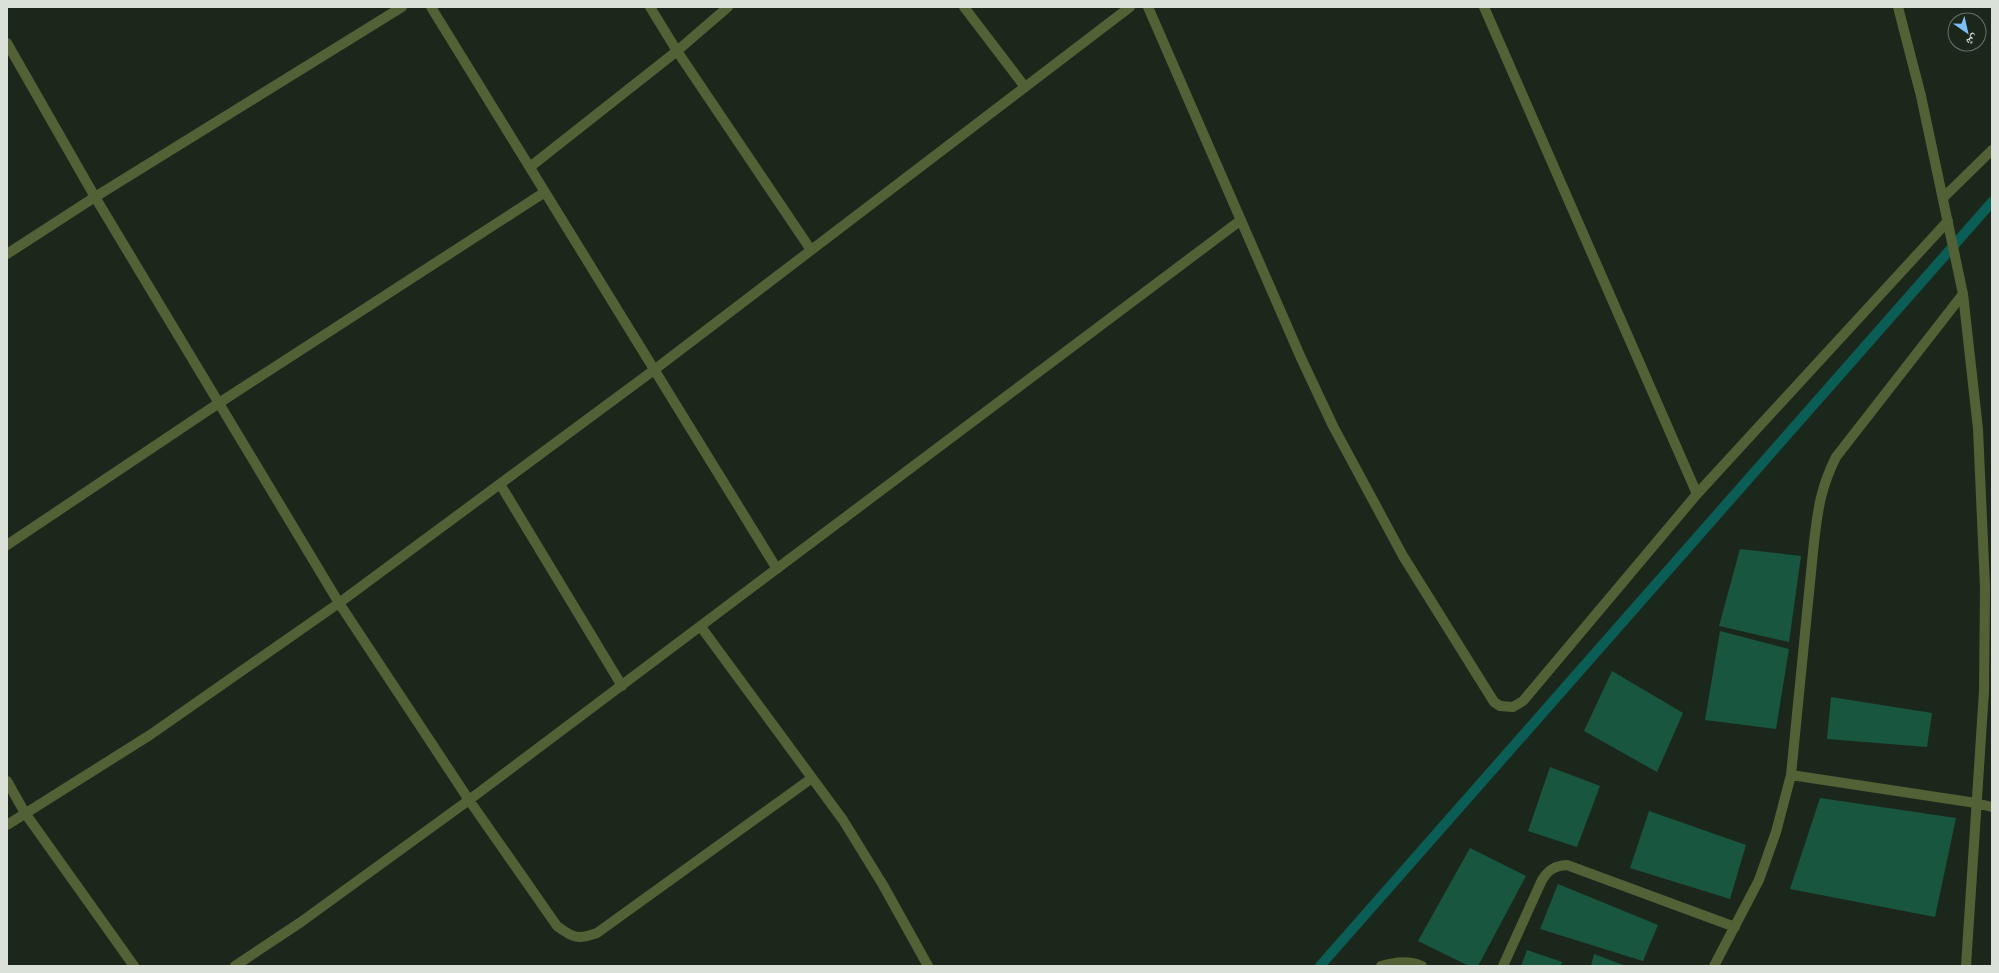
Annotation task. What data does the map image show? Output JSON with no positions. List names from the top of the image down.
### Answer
{
  "north": "bottom right"
}
